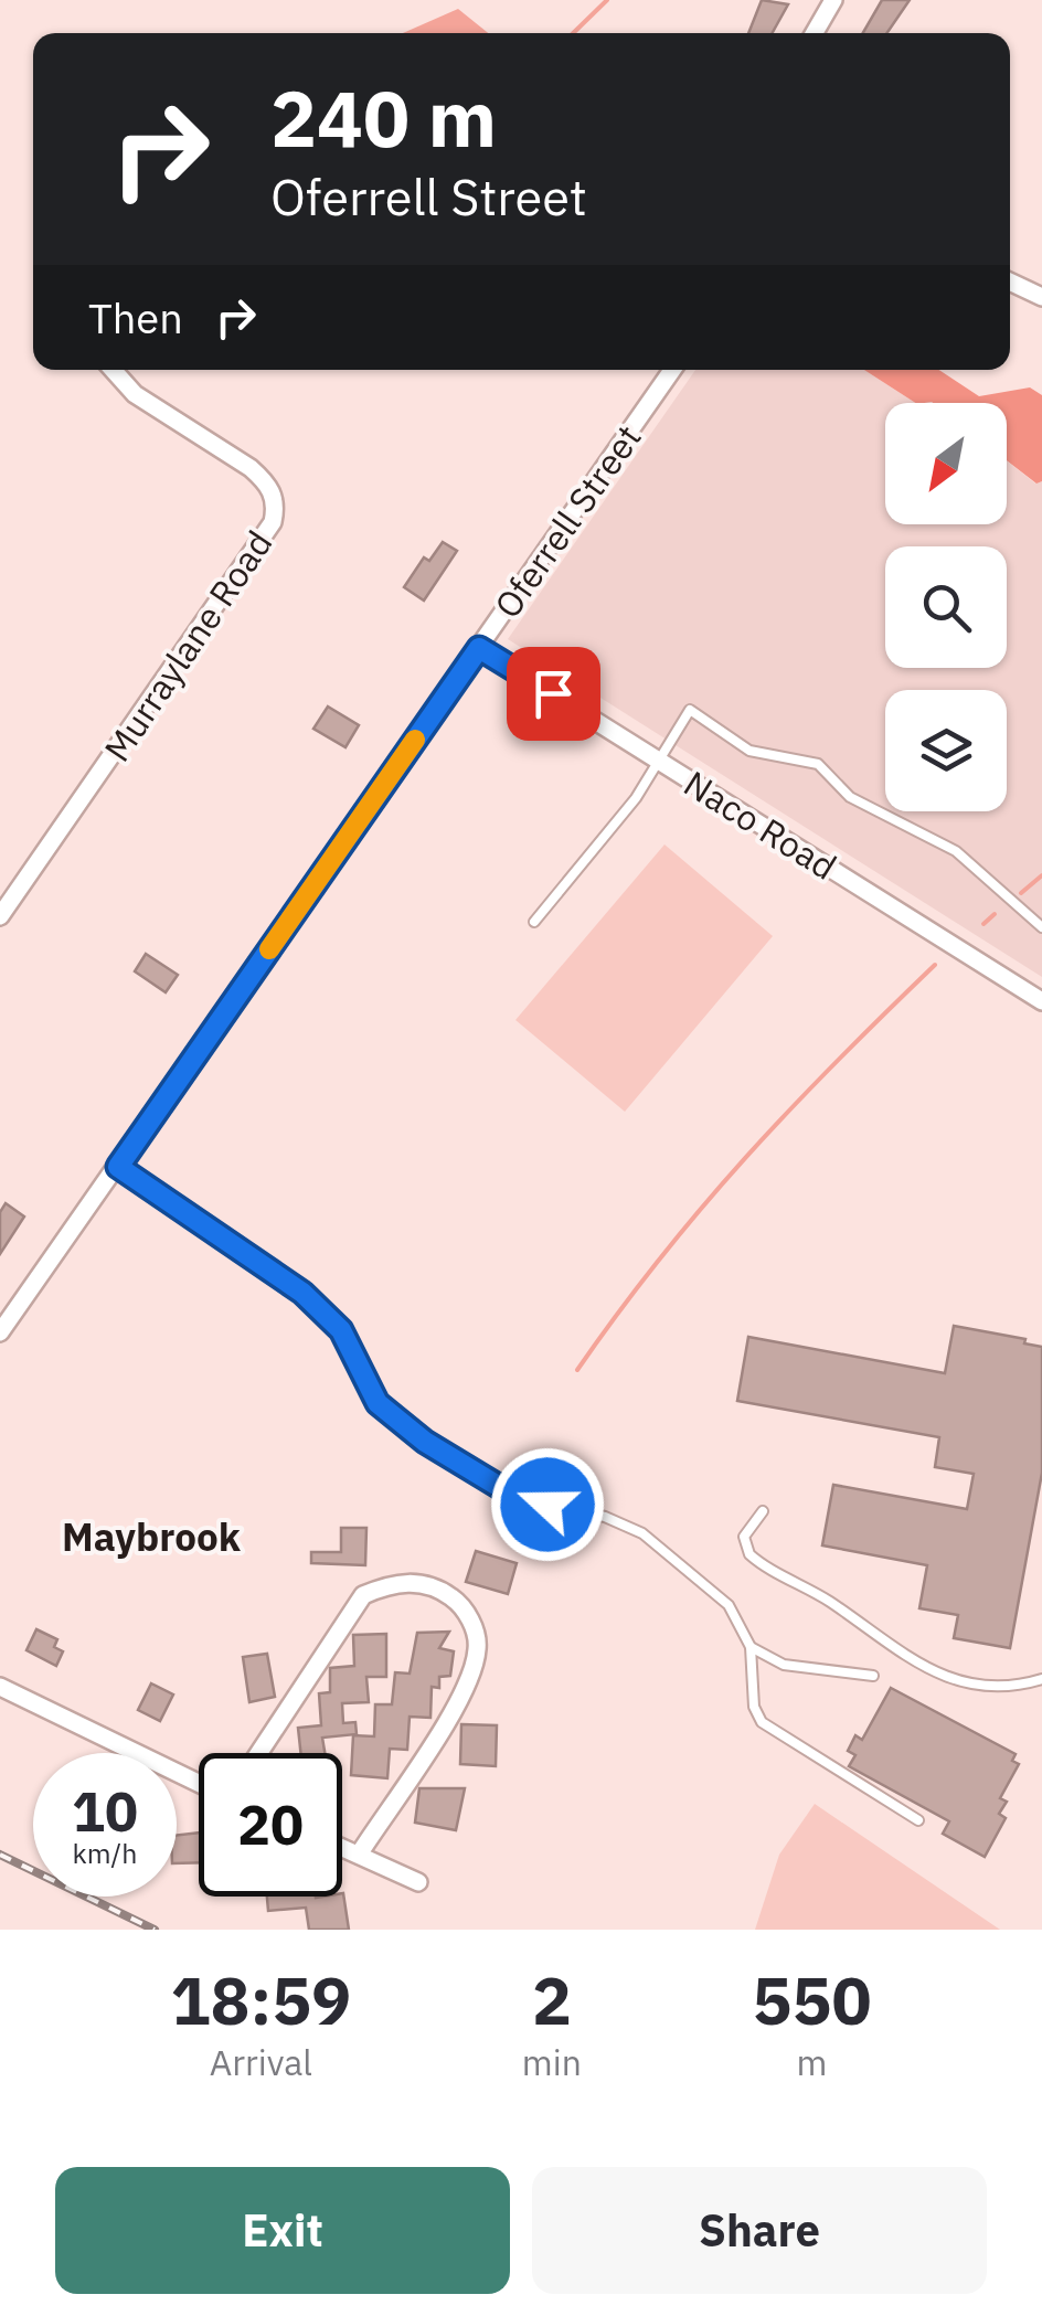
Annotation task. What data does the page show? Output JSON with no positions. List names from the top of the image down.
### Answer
{
  "streets": {
    "street": ["Oferrell Street", "Murraylane Road", "Naco Road"]
  },
  "crossings": [
    ["Oferrell Street", "Naco Road"]
  ],
  "districts": ["Maybrook"],
  "north": "bottom left",
  "page": {
    "turn": ["240 m", "Oferrell Street"],
    "then": "Then",
    "speed": "10 km/h",
    "limit": "20",
    "eta": [
      "18:59",
      "Arrival",
      "2",
      "min",
      "550",
      "m"
    ],
    "buttons": ["Exit", "Share"]
  }
}
